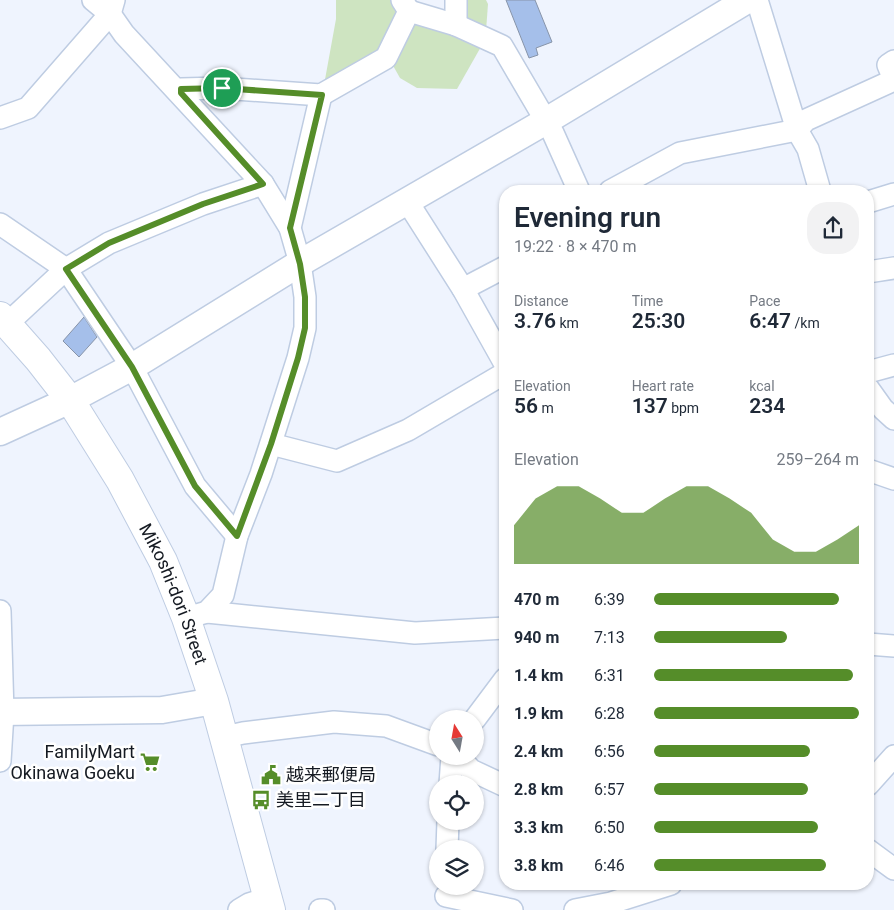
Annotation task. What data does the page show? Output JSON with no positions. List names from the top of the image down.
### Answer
{
  "streets": {
    "highway": ["Mikoshi-dori Street"]
  },
  "places": {
    "supermarket": ["FamilyMart Okinawa Goeku"],
    "public building": ["越来郵便局"],
    "bus stop": ["美里二丁目"]
  },
  "north": "top",
  "page": {
    "heading": ["Evening run", "19:22 · 8 × 470 m"],
    "stats": [
      ["Distance", "3.76 km"],
      ["Time", "25:30"],
      ["Pace", "6:47 /km"],
      ["Elevation", "56 m"],
      ["Heart rate", "137 bpm"],
      ["kcal", "234"]
    ],
    "chart": ["Elevation", "259–264 m"],
    "list": [
      {
        "name": "470 m",
        "note": "6:39"
      },
      {
        "name": "940 m",
        "note": "7:13"
      },
      {
        "name": "1.4 km",
        "note": "6:31"
      },
      {
        "name": "1.9 km",
        "note": "6:28"
      },
      {
        "name": "2.4 km",
        "note": "6:56"
      },
      {
        "name": "2.8 km",
        "note": "6:57"
      },
      {
        "name": "3.3 km",
        "note": "6:50"
      },
      {
        "name": "3.8 km",
        "note": "6:46"
      }
    ]
  }
}
